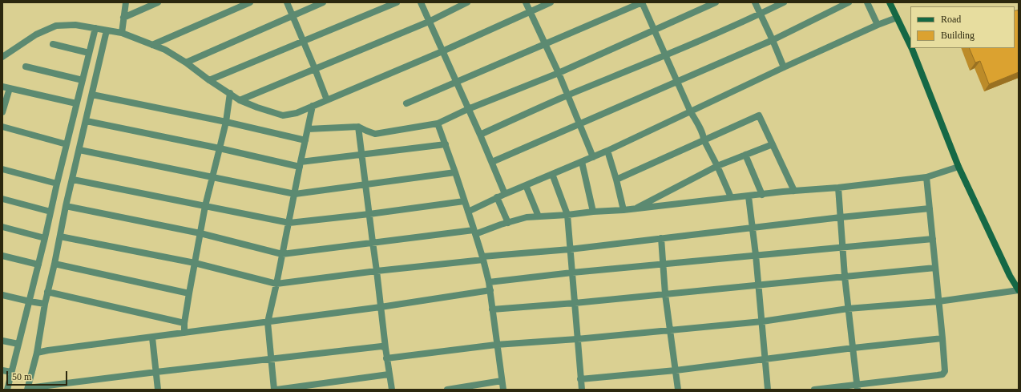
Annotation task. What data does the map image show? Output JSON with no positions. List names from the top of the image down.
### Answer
{
  "legend": ["Road", "Building"],
  "scale_bar": "50 m"
}
